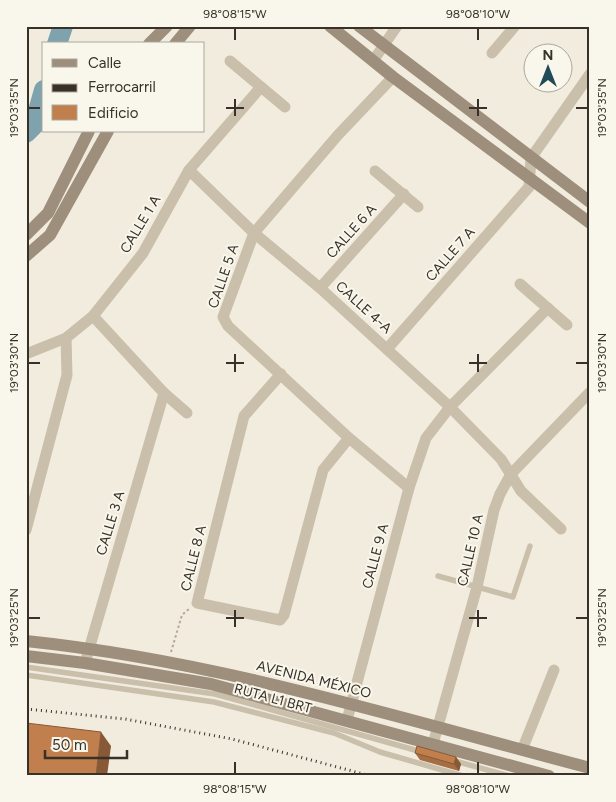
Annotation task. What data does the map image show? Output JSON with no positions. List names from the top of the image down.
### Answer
{
  "streets": {
    "street": [
      "CALLE 1 A",
      "CALLE 6 A",
      "CALLE 7 A",
      "CALLE 5 A",
      "CALLE 4-A",
      "CALLE 3 A",
      "CALLE 10 A",
      "CALLE 9 A",
      "CALLE 8 A",
      "AVENIDA MÉXICO"
    ],
    "lane": ["RUTA L1 BRT"]
  },
  "crossings": [
    ["CALLE 1 A", "CALLE 4-A"],
    ["CALLE 6 A", "CALLE 4-A"],
    ["CALLE 7 A", "CALLE 4-A"],
    ["CALLE 5 A", "CALLE 4-A"],
    ["CALLE 5 A", "CALLE 9 A"],
    ["CALLE 5 A", "CALLE 8 A"],
    ["CALLE 4-A", "CALLE 10 A"],
    ["CALLE 4-A", "CALLE 9 A"],
    ["CALLE 3 A", "AVENIDA MÉXICO"],
    ["CALLE 10 A", "AVENIDA MÉXICO"],
    ["CALLE 10 A", "RUTA L1 BRT"],
    ["CALLE 9 A", "AVENIDA MÉXICO"]
  ],
  "legend": ["Calle", "Ferrocarril", "Edificio"],
  "scale_bar": "50 m",
  "north": "top",
  "coordinates": [
    "98°08'15\"W",
    "98°08'10\"W",
    "19°03'35\"N",
    "19°03'30\"N",
    "19°03'25\"N"
  ]
}
